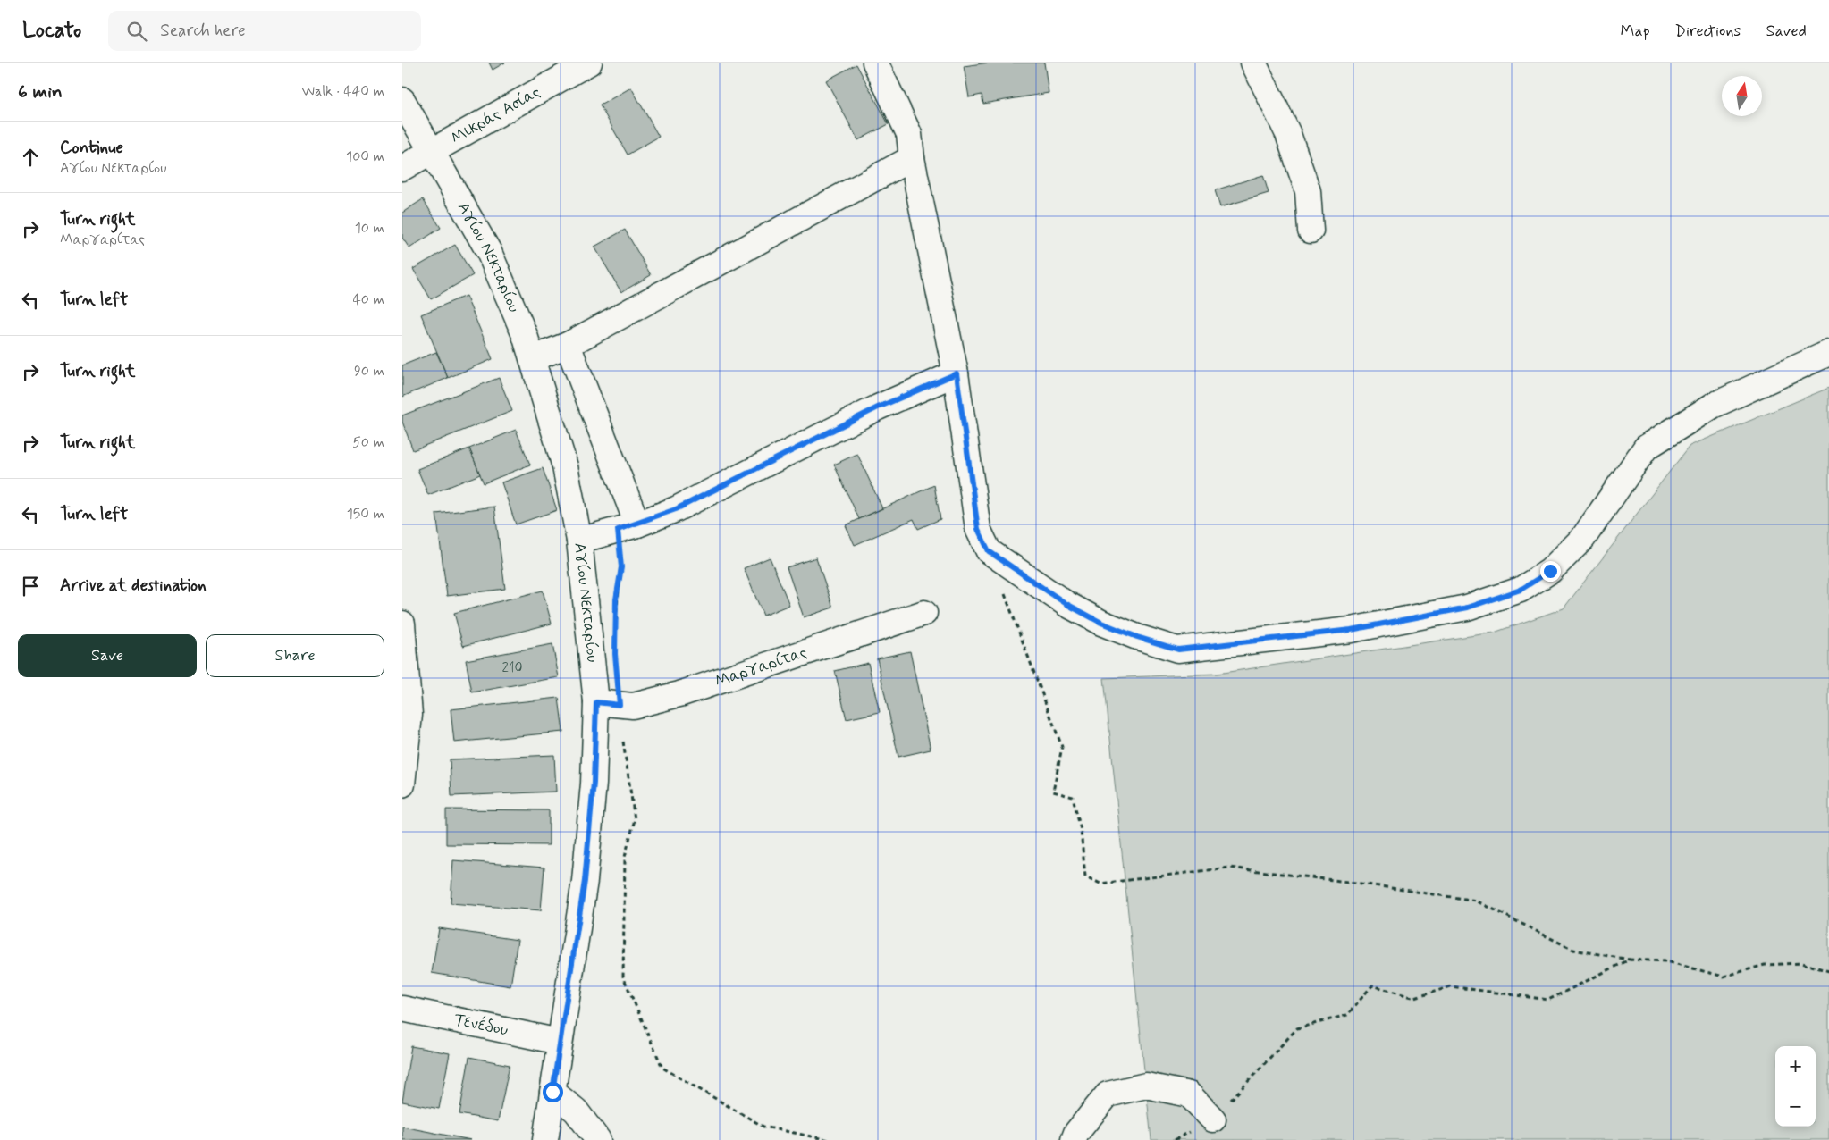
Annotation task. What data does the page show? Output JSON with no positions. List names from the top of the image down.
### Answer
{
  "streets": {
    "street": [
      "Μικράς Ασίας",
      "Αγίου Νεκταρίου",
      "Μαργαρίτας",
      "Τενέδου"
    ]
  },
  "crossings": [
    ["Μικράς Ασίας", "Αγίου Νεκταρίου"],
    ["Αγίου Νεκταρίου", "Μαργαρίτας"],
    ["Αγίου Νεκταρίου", "Τενέδου"]
  ],
  "house_numbers": ["210"],
  "north": "top",
  "page": {
    "header": "Locato",
    "search": "Search here",
    "nav": ["Map", "Directions", "Saved"],
    "heading": ["6 min", "Walk · 440 m"],
    "list": [
      ["Continue", "Αγίου Νεκταρίου", "100 m"],
      ["Turn right", "Μαργαρίτας", "10 m"],
      ["Turn left", "40 m"],
      ["Turn right", "90 m"],
      ["Turn right", "50 m"],
      ["Turn left", "150 m"],
      "Arrive at destination"
    ],
    "buttons": ["Save", "Share"],
    "map_buttons": ["+", "−"]
  }
}
